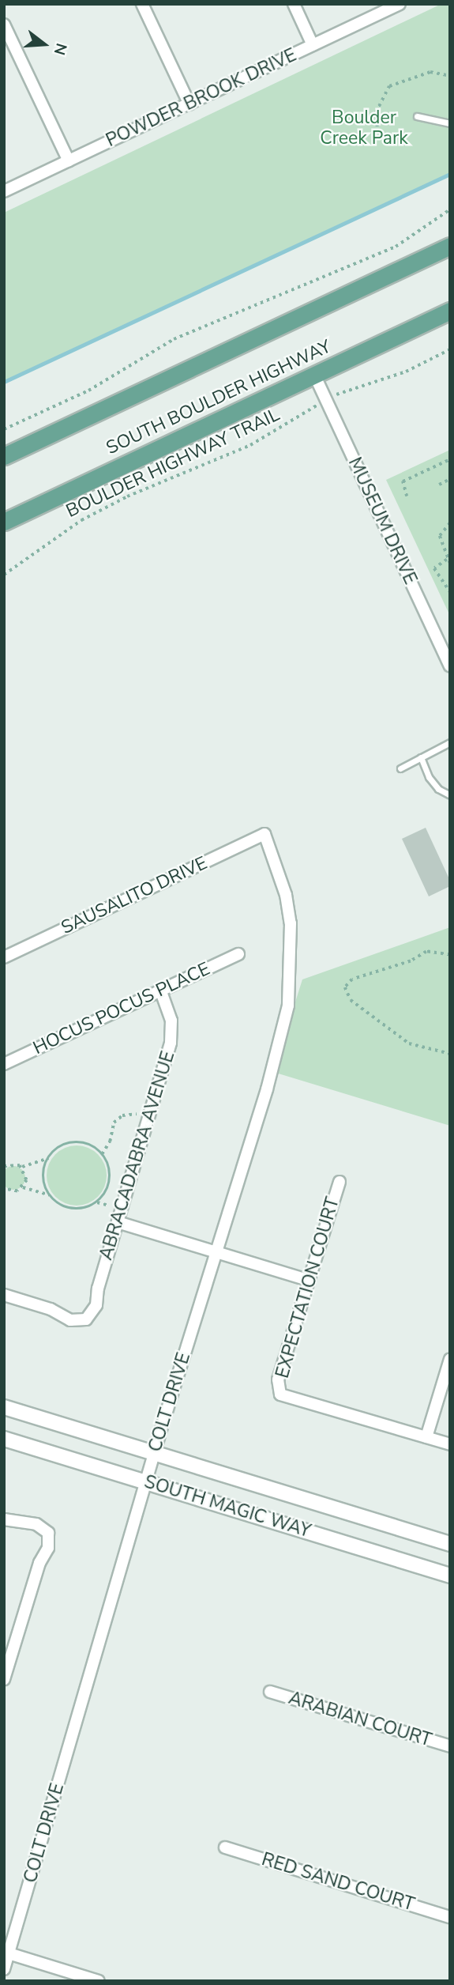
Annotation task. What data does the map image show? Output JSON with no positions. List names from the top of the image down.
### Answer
{
  "streets": {
    "main road": ["SOUTH BOULDER HIGHWAY"],
    "street": [
      "POWDER BROOK DRIVE",
      "MUSEUM DRIVE",
      "SAUSALITO DRIVE",
      "HOCUS POCUS PLACE",
      "ABRACADABRA AVENUE",
      "EXPECTATION COURT",
      "COLT DRIVE",
      "SOUTH MAGIC WAY",
      "ARABIAN COURT",
      "RED SAND COURT"
    ],
    "path": ["BOULDER HIGHWAY TRAIL"]
  },
  "crossings": [
    ["SOUTH BOULDER HIGHWAY", "MUSEUM DRIVE"],
    ["BOULDER HIGHWAY TRAIL", "MUSEUM DRIVE"],
    ["SAUSALITO DRIVE", "COLT DRIVE"],
    ["HOCUS POCUS PLACE", "ABRACADABRA AVENUE"],
    ["COLT DRIVE", "SOUTH MAGIC WAY"]
  ],
  "parks": ["Boulder Creek Park"],
  "north": "right"
}
